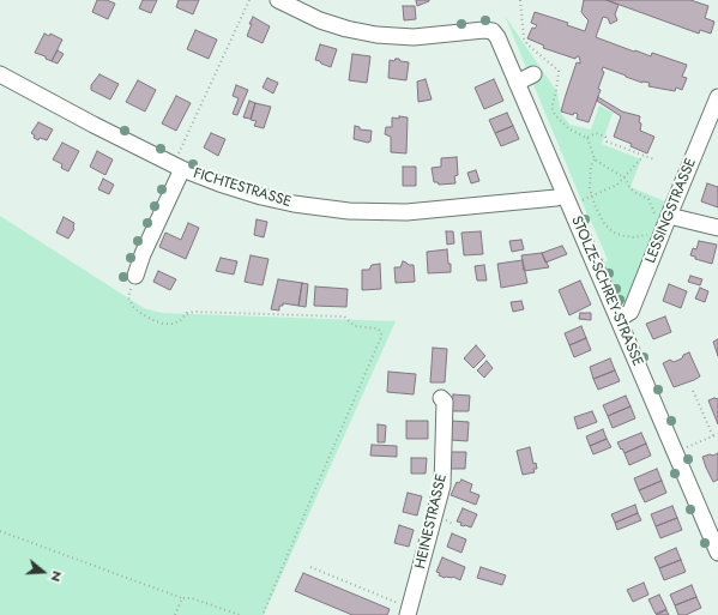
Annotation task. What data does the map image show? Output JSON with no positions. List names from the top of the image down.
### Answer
{
  "streets": {
    "street": [
      "FICHTESTRASSE",
      "LESSINGSTRASSE",
      "STOLZE-SCHREY-STRASSE",
      "HEINESTRASSE"
    ]
  },
  "crossings": [
    ["FICHTESTRASSE", "STOLZE-SCHREY-STRASSE"],
    ["LESSINGSTRASSE", "STOLZE-SCHREY-STRASSE"]
  ],
  "north": "right"
}
